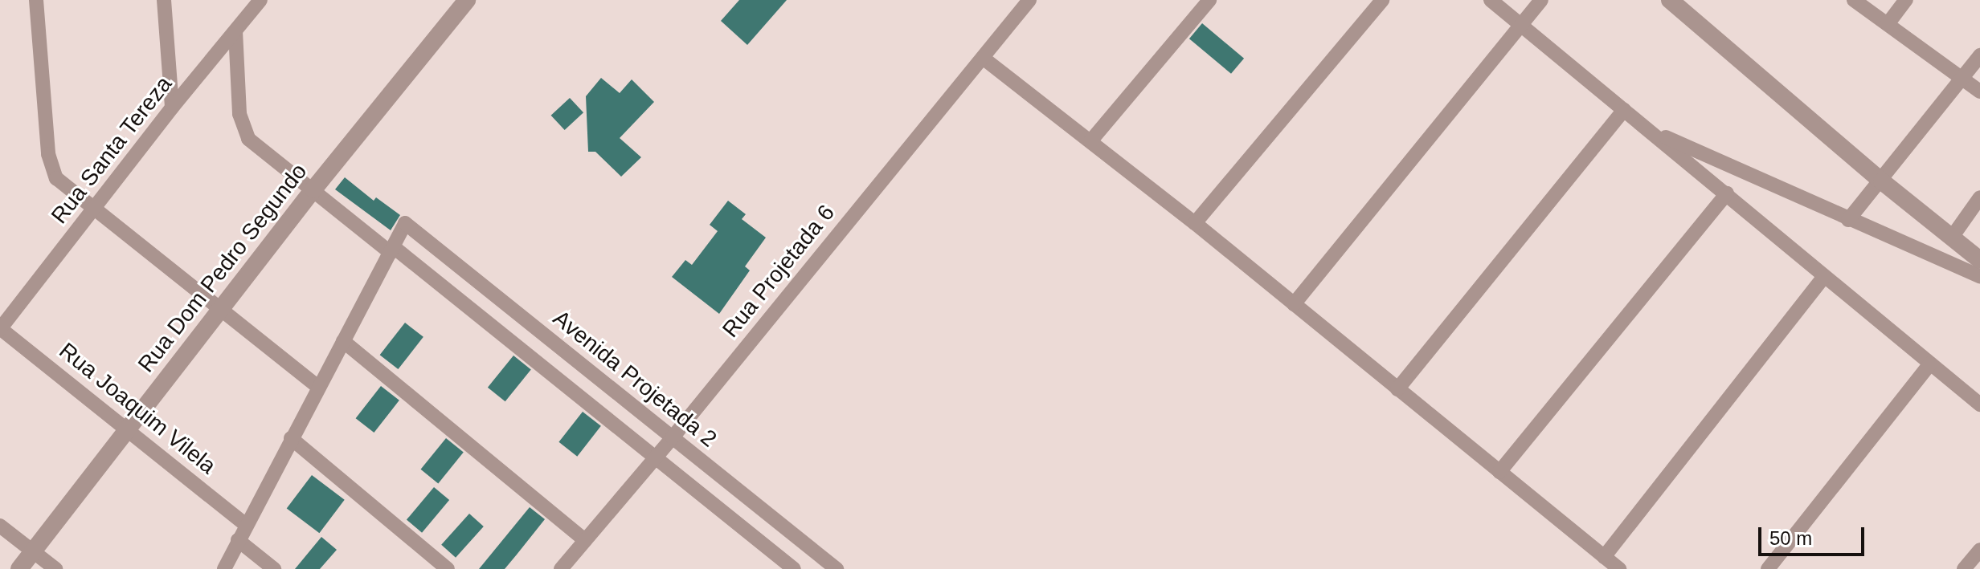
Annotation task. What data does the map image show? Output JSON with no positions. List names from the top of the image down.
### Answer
{
  "streets": {
    "street": [
      "Rua Santa Tereza",
      "Rua Dom Pedro Segundo",
      "Rua Projetada 6",
      "Avenida Projetada 2",
      "Rua Joaquim Vilela"
    ]
  },
  "crossings": [
    ["Rua Santa Tereza", "Rua Joaquim Vilela"],
    ["Rua Dom Pedro Segundo", "Rua Joaquim Vilela"],
    ["Rua Projetada 6", "Avenida Projetada 2"]
  ],
  "scale_bar": "50 m"
}
